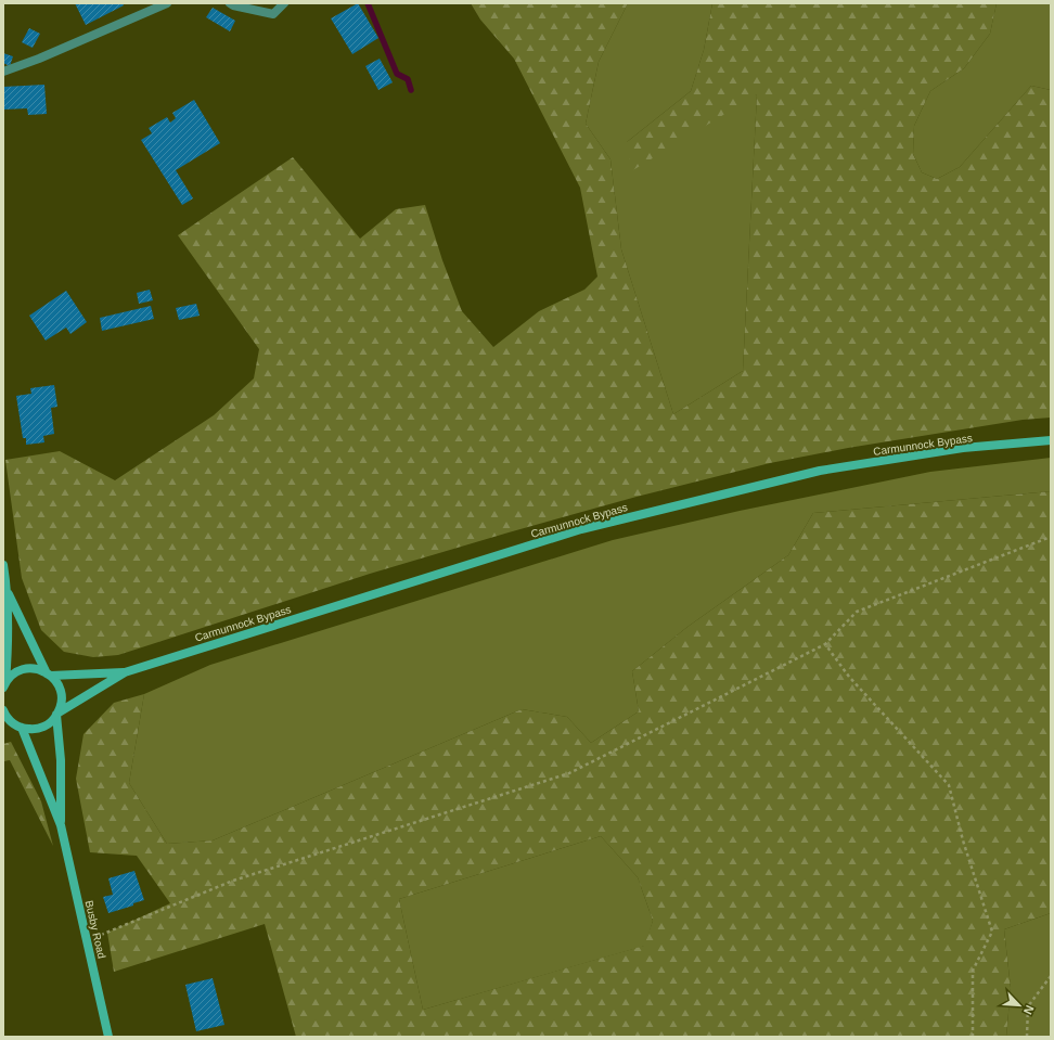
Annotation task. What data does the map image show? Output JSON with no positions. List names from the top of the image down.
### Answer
{
  "streets": {
    "main road": ["Carmunnock Bypass", "Busby Road"]
  },
  "crossings": [
    ["Carmunnock Bypass", "Busby Road"]
  ],
  "north": "bottom right"
}
